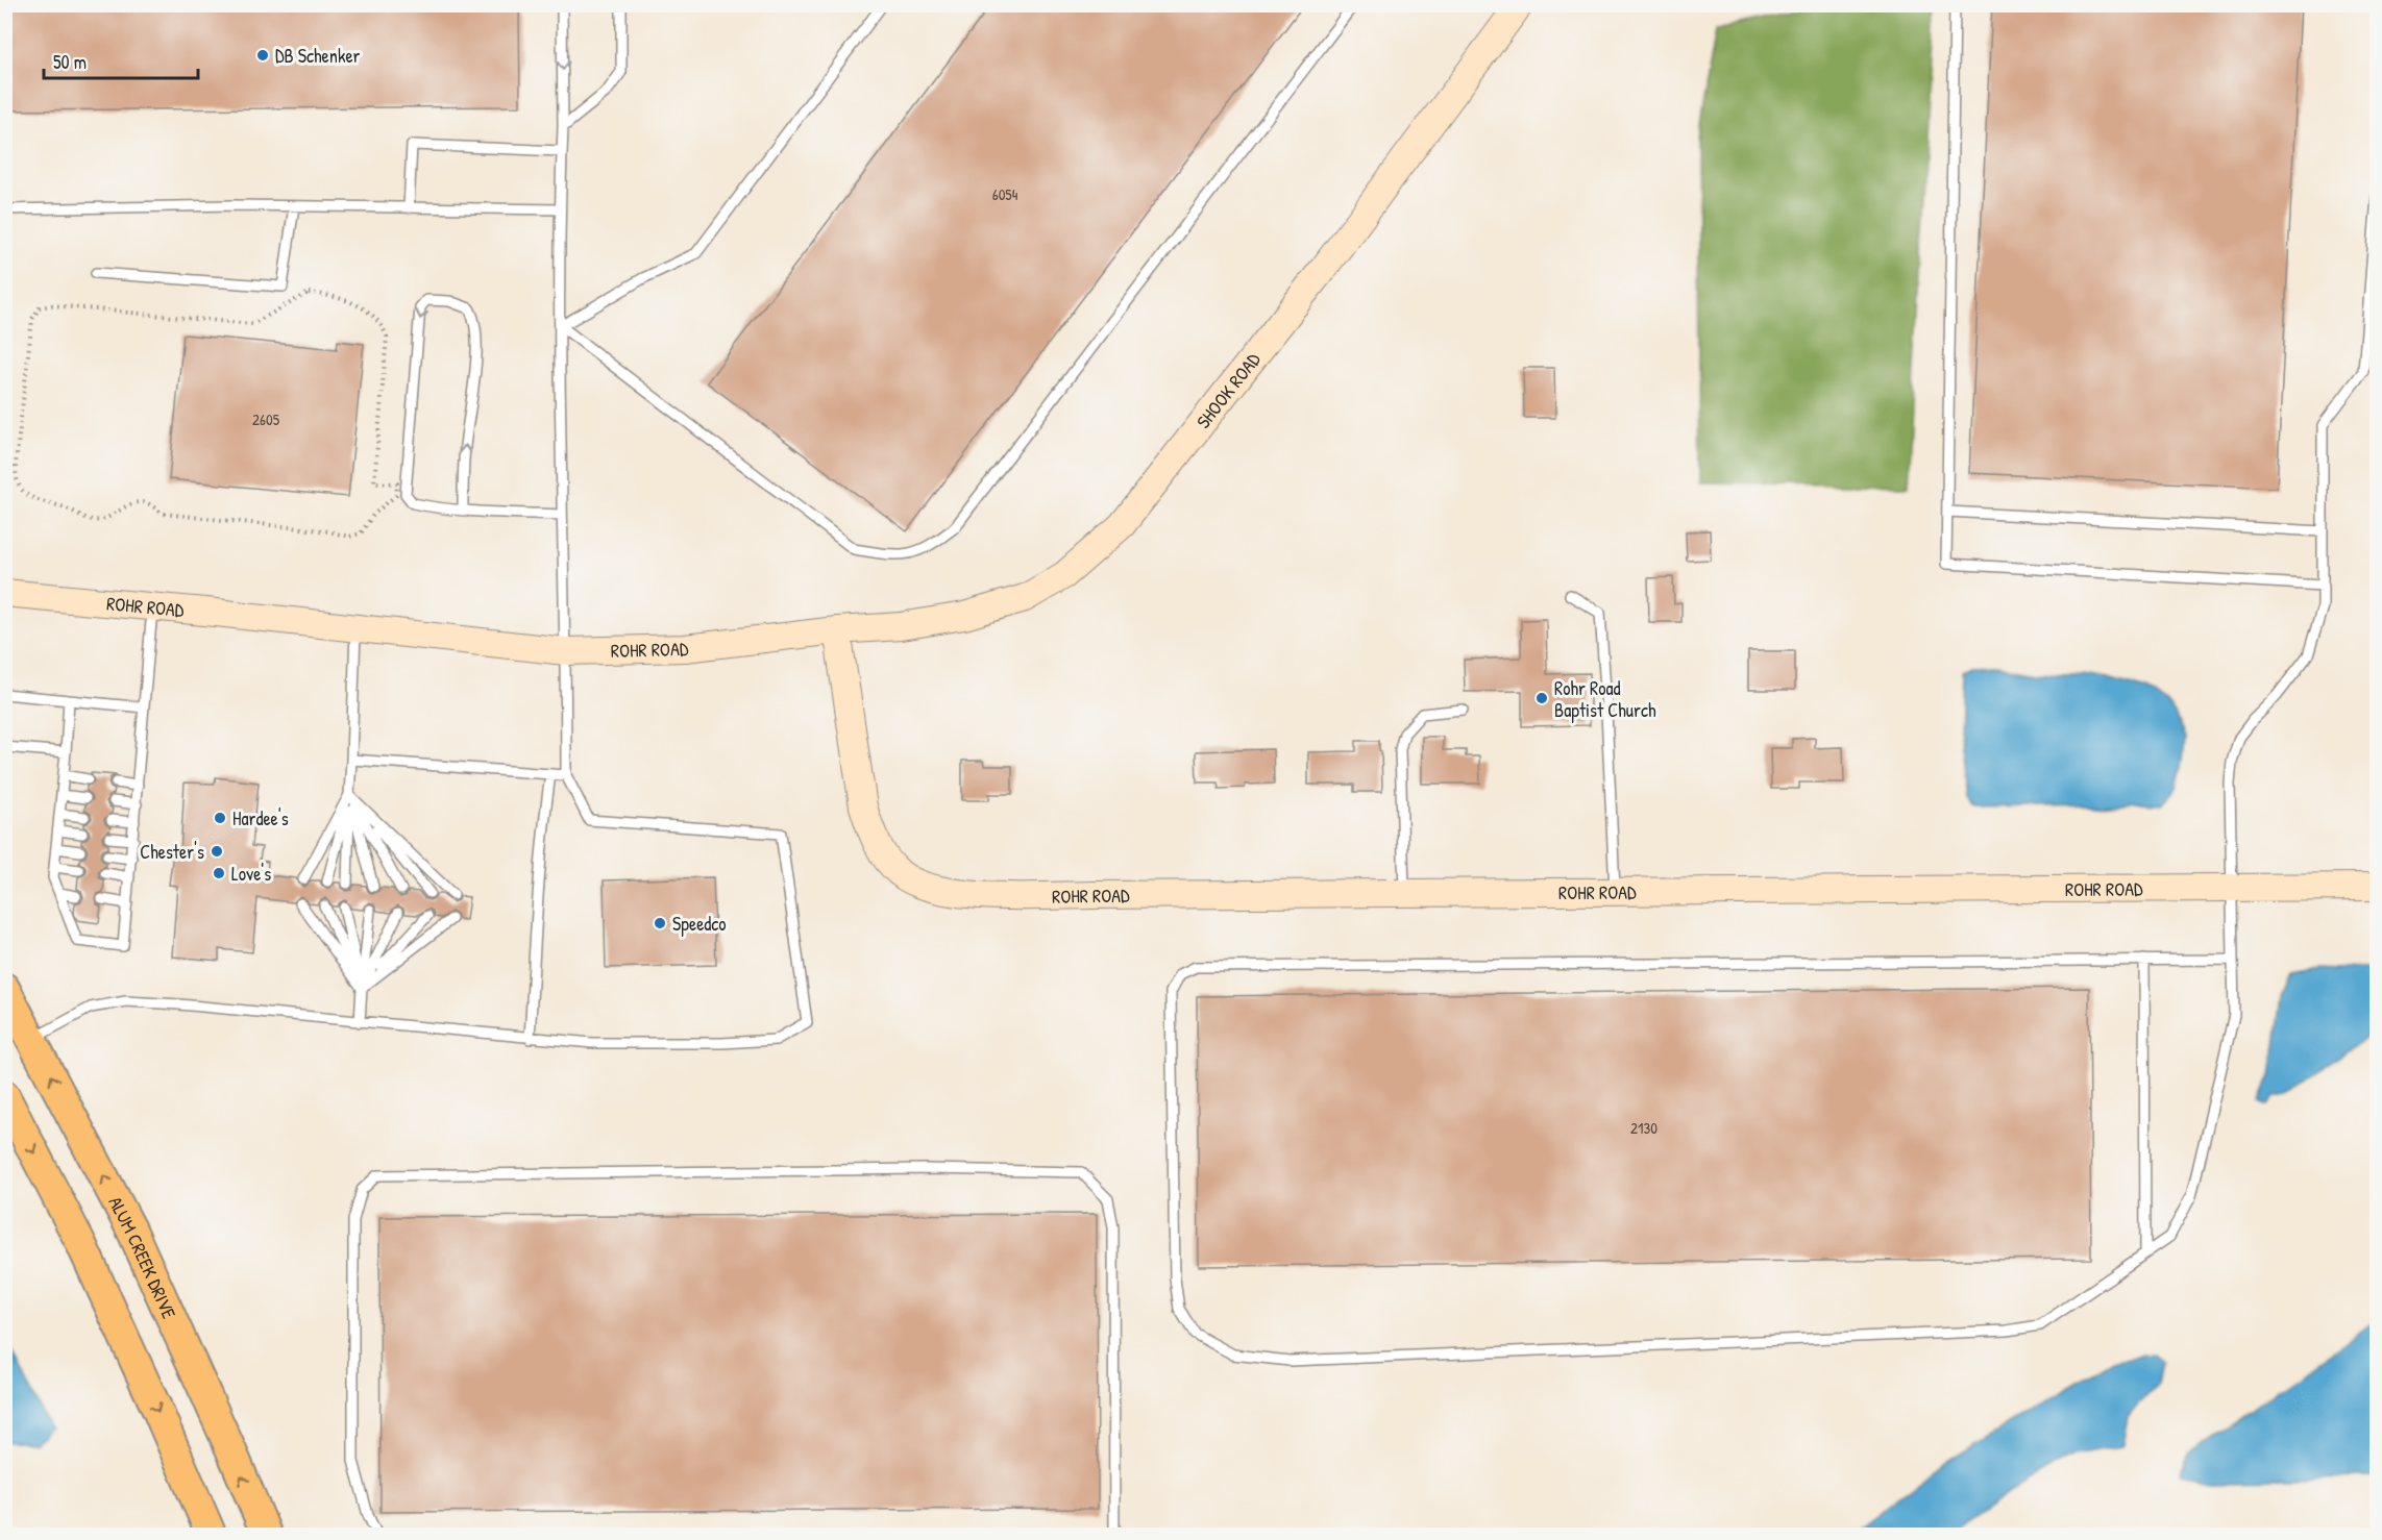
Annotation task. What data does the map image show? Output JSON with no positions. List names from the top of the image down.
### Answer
{
  "streets": {
    "main road": ["ALUM CREEK DRIVE"],
    "street": ["SHOOK ROAD", "ROHR ROAD"]
  },
  "crossings": [
    ["SHOOK ROAD", "ROHR ROAD"]
  ],
  "places": [
    "DB Schenker",
    "Rohr Road Baptist Church",
    "Hardee's",
    "Chester's",
    "Love's",
    "Speedco"
  ],
  "house_numbers": ["6054", "2605", "2130"],
  "scale_bar": "50 m"
}
